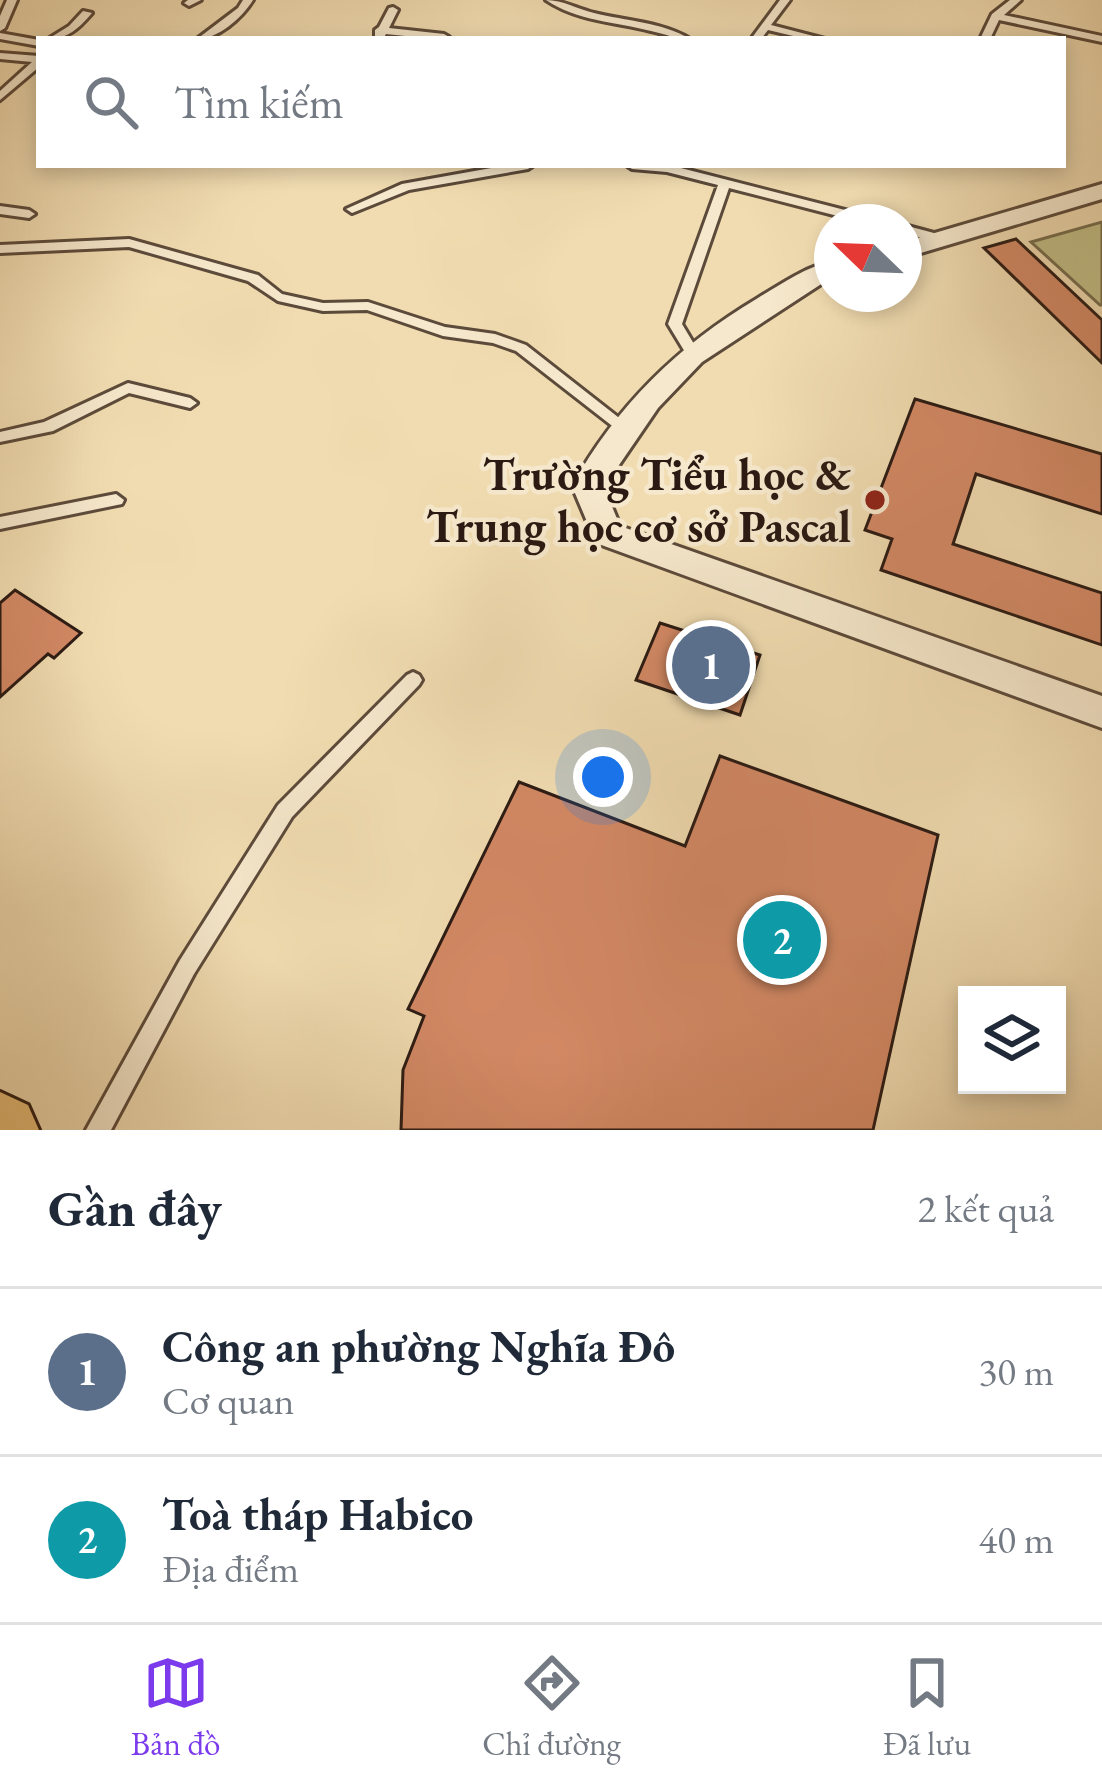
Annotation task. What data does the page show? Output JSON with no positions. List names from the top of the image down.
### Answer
{
  "places": ["Trường Tiểu học & Trung học cơ sở Pascal"],
  "north": "top left",
  "page": {
    "search": "Tìm kiếm",
    "pins": ["1", "2"],
    "heading": ["Gần đây", "2 kết quả"],
    "list": [
      {
        "mark": "1",
        "name": "Công an phường Nghĩa Đô",
        "note": "Cơ quan",
        "value": "30 m"
      },
      {
        "mark": "2",
        "name": "Toà tháp Habico",
        "note": "Địa điểm",
        "value": "40 m"
      }
    ],
    "nav": ["Bản đồ", "Chỉ đường", "Đã lưu"]
  }
}
